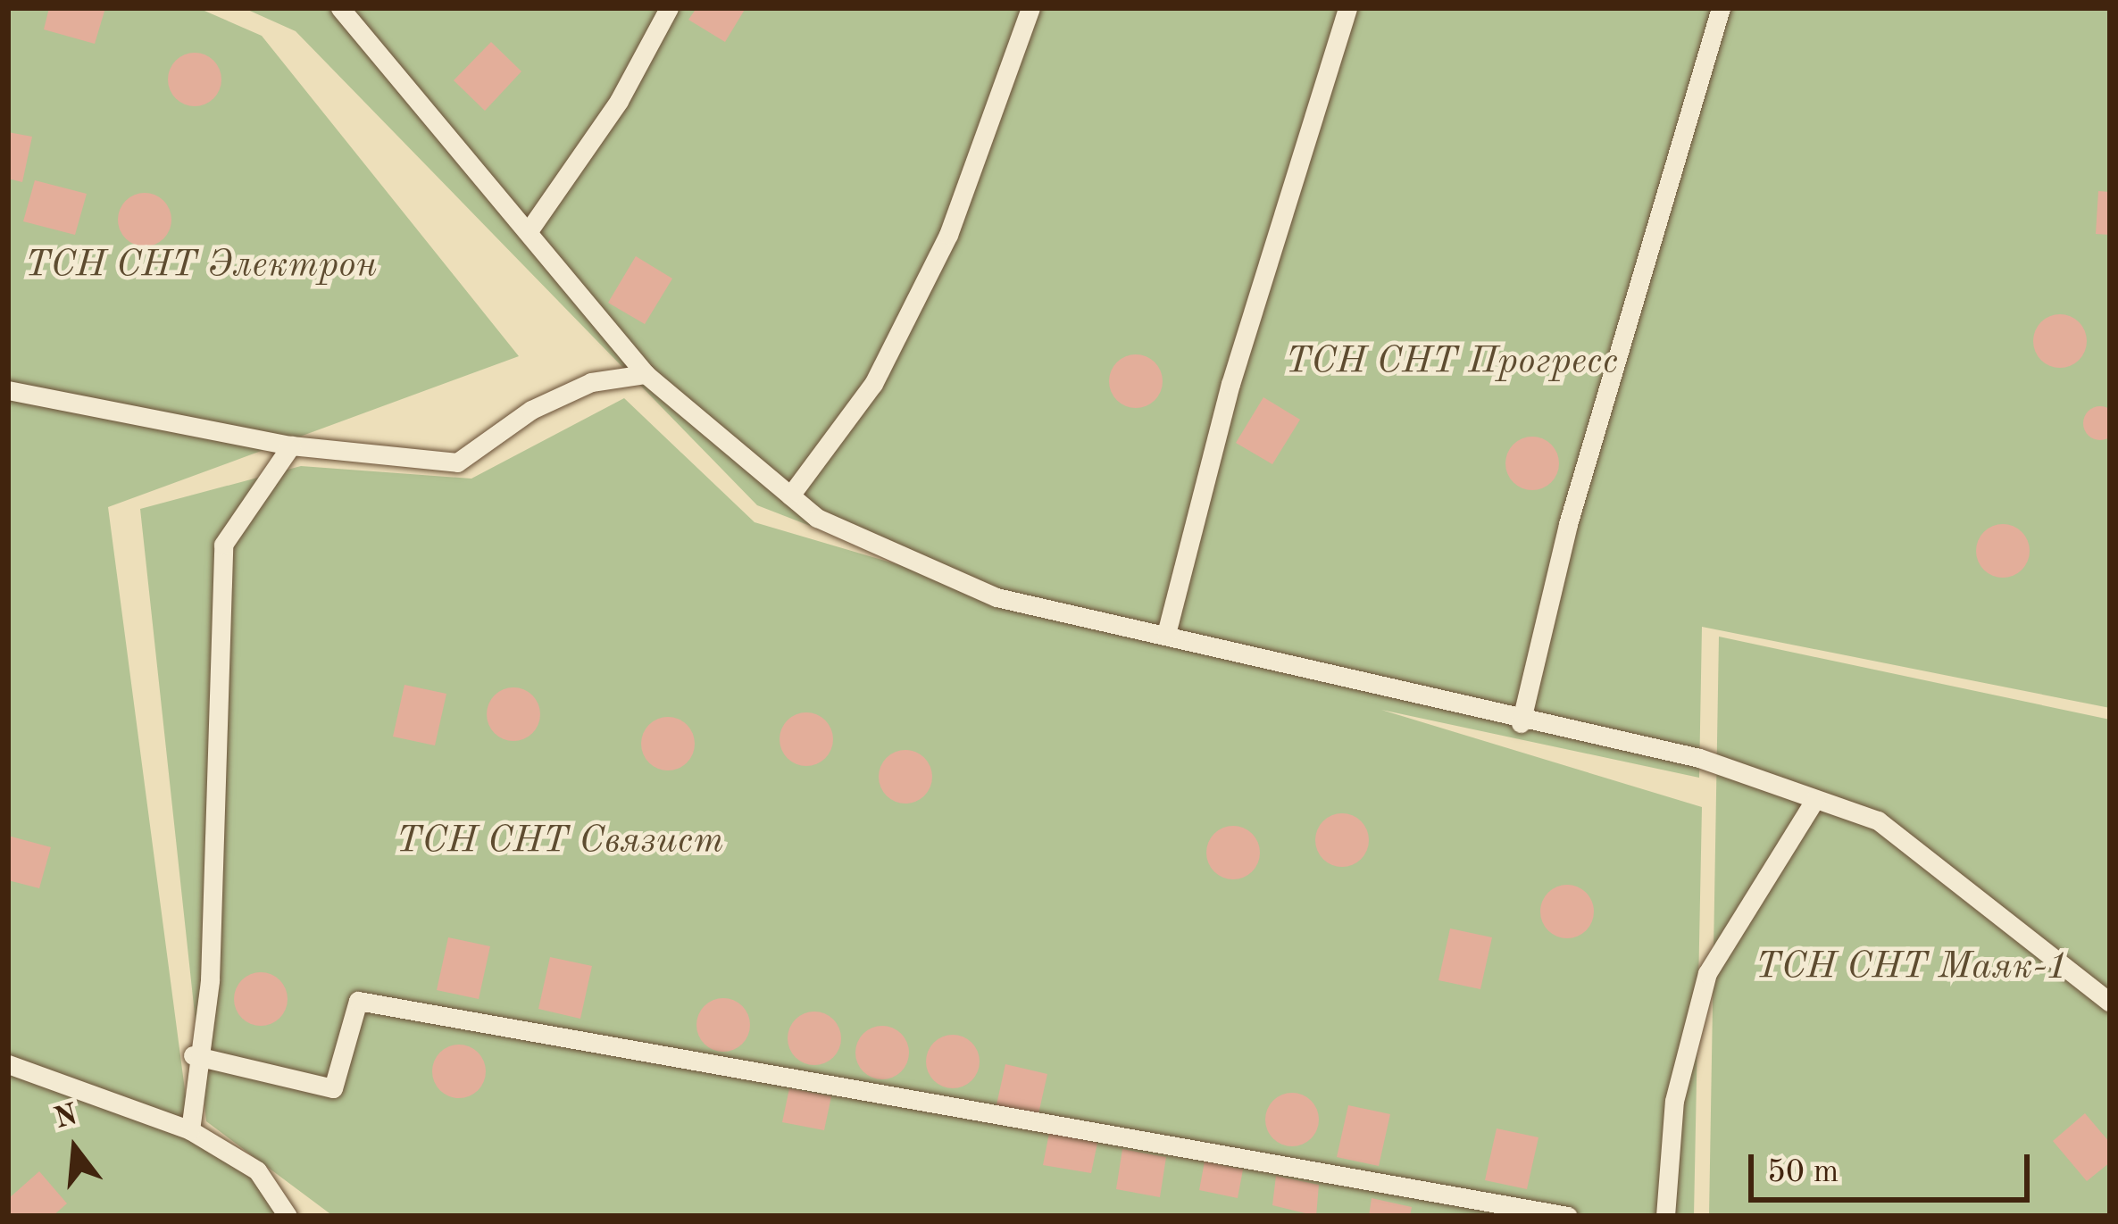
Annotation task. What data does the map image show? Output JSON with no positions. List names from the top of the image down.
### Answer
{
  "parks": [
    "ТСН СНТ Электрон",
    "ТСН СНТ Прогресс",
    "ТСН СНТ Связист",
    "ТСН СНТ Маяк-1"
  ],
  "scale_bar": "50 m",
  "north": "top"
}
